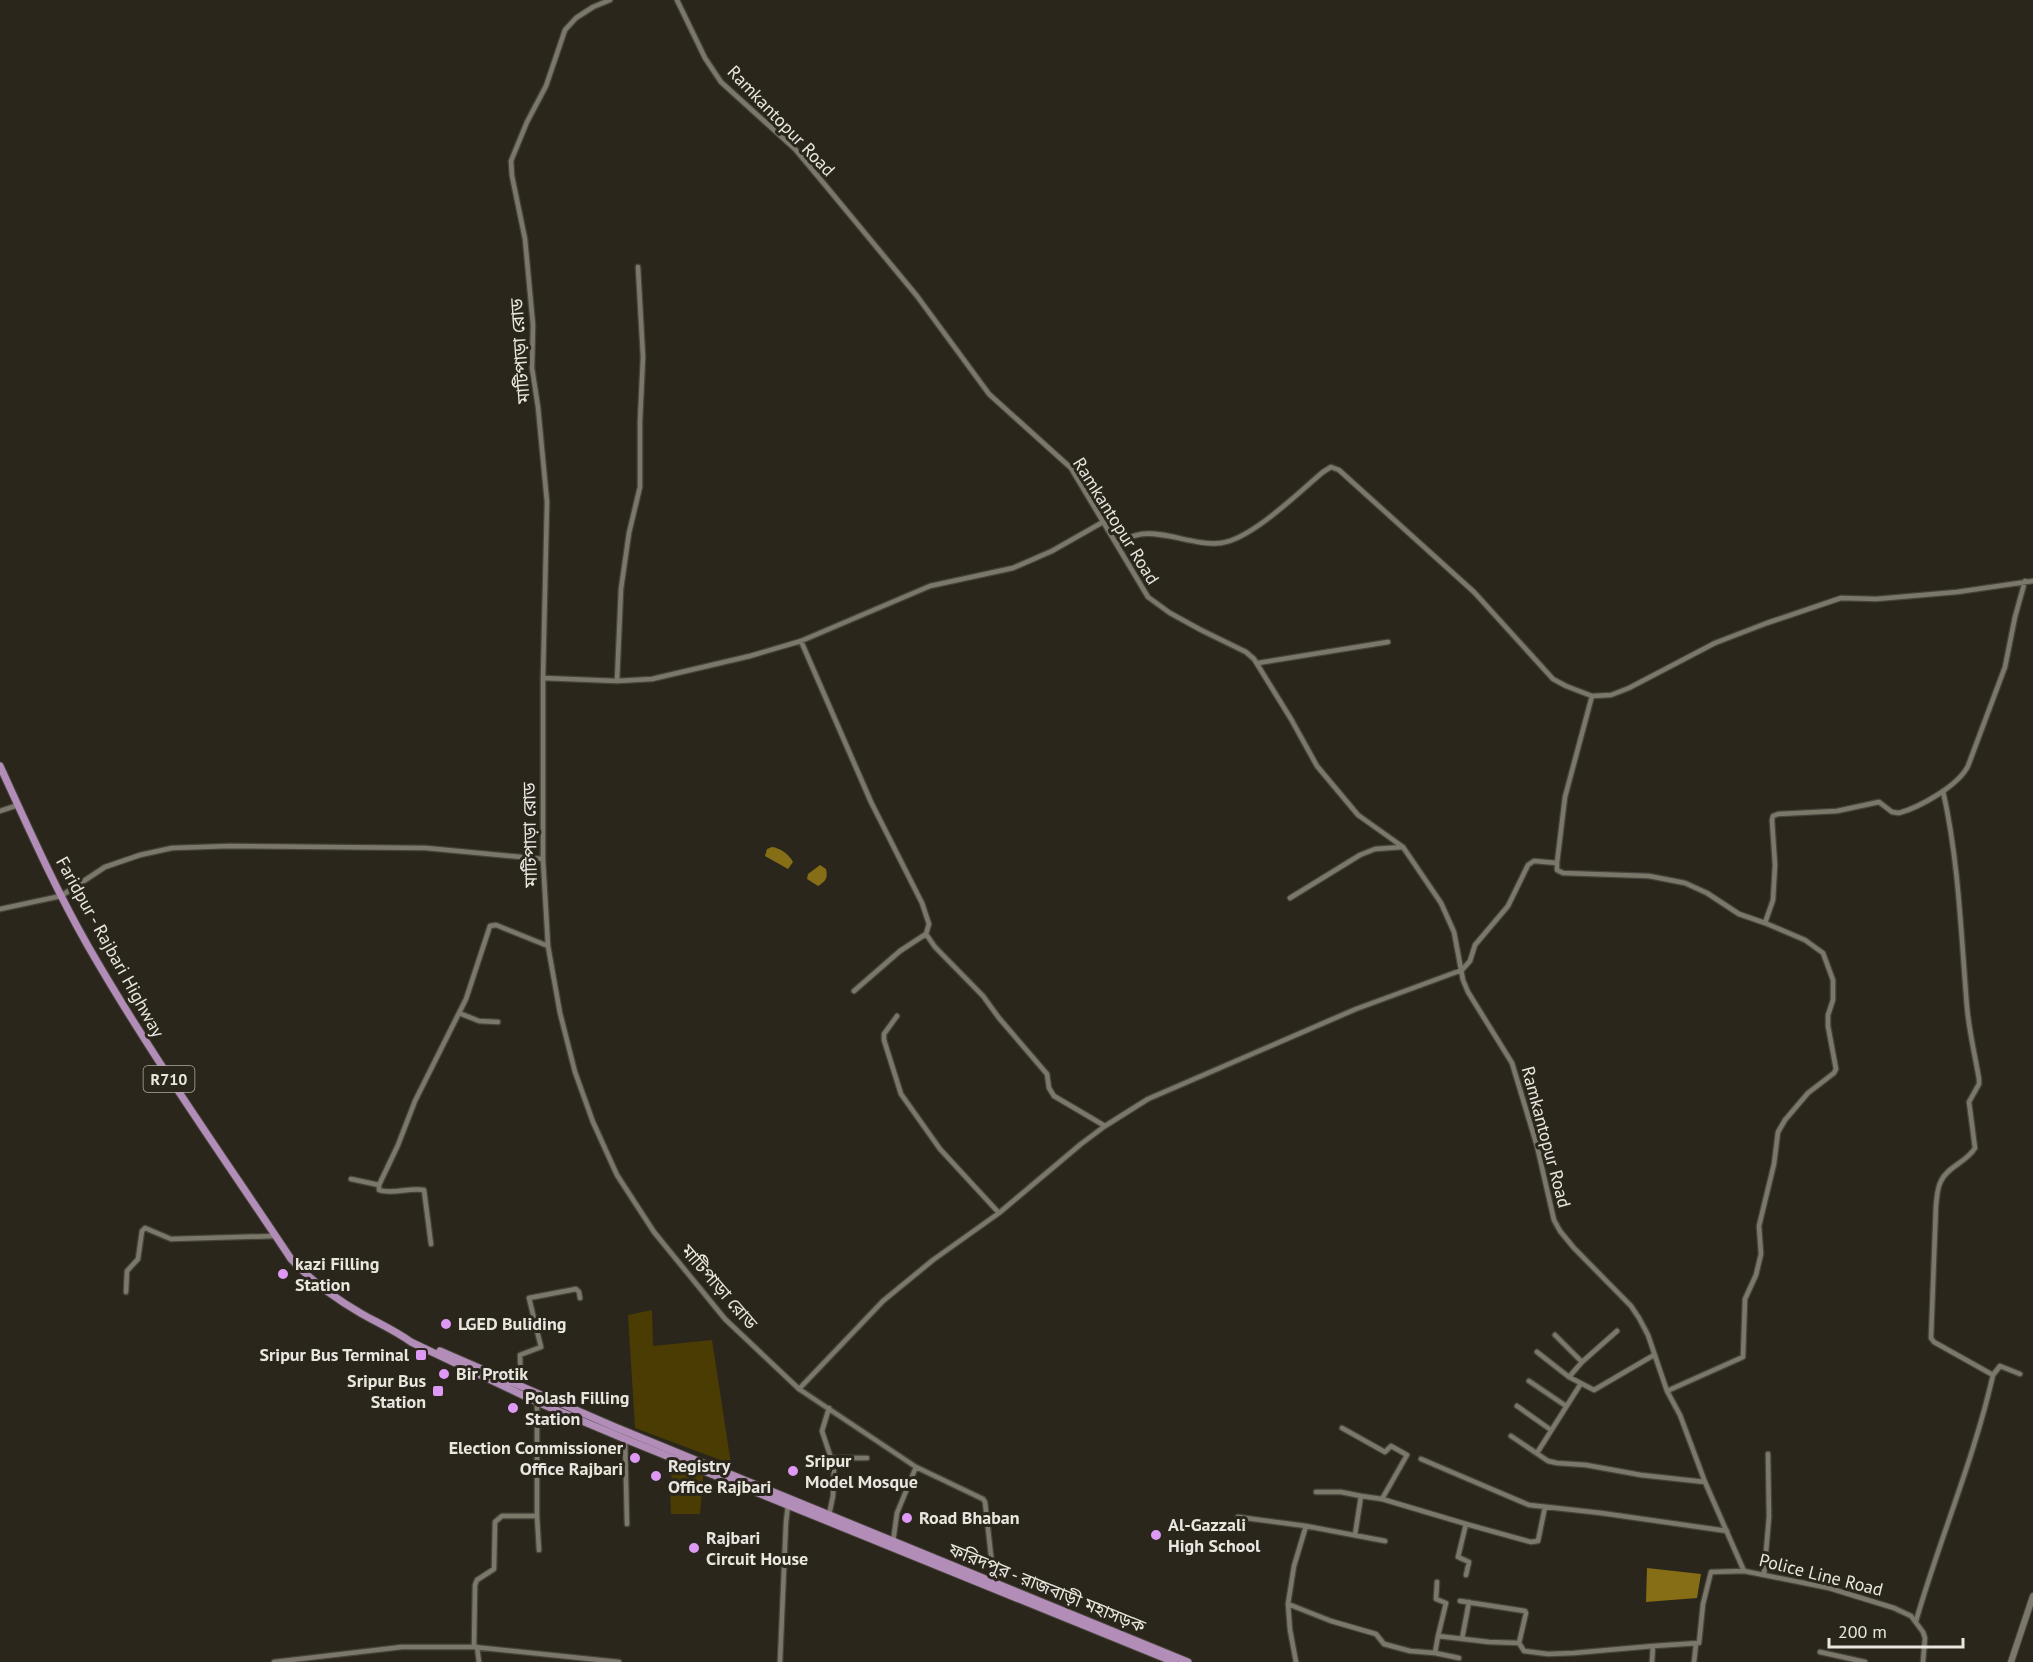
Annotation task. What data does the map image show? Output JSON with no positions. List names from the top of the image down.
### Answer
{
  "streets": {
    "main road": ["Faridpur - Rajbari Highway", "R710", "ফরিদপুর - রাজবাড়ী মহাসড়ক"],
    "street": ["Ramkantopur Road", "মাটিপাড়া রোড", "Police Line Road"]
  },
  "crossings": [
    ["Ramkantopur Road", "Police Line Road"],
    ["মাটিপাড়া রোড", "ফরিদপুর - রাজবাড়ী মহাসড়ক"],
    ["Faridpur - Rajbari Highway", "ফরিদপুর - রাজবাড়ী মহাসড়ক"]
  ],
  "places": {
    "other": [
      "kazi Filling Station",
      "LGED Buliding",
      "Bir Protik",
      "Polash Filling Station",
      "Election Commissioner Office Rajbari",
      "Sripur Model Mosque",
      "Registry Office Rajbari",
      "Road Bhaban",
      "Al-Gazzali High School",
      "Rajbari Circuit House"
    ],
    "transit": ["Sripur Bus Terminal", "Sripur Bus Station"]
  },
  "scale_bar": "200 m"
}
